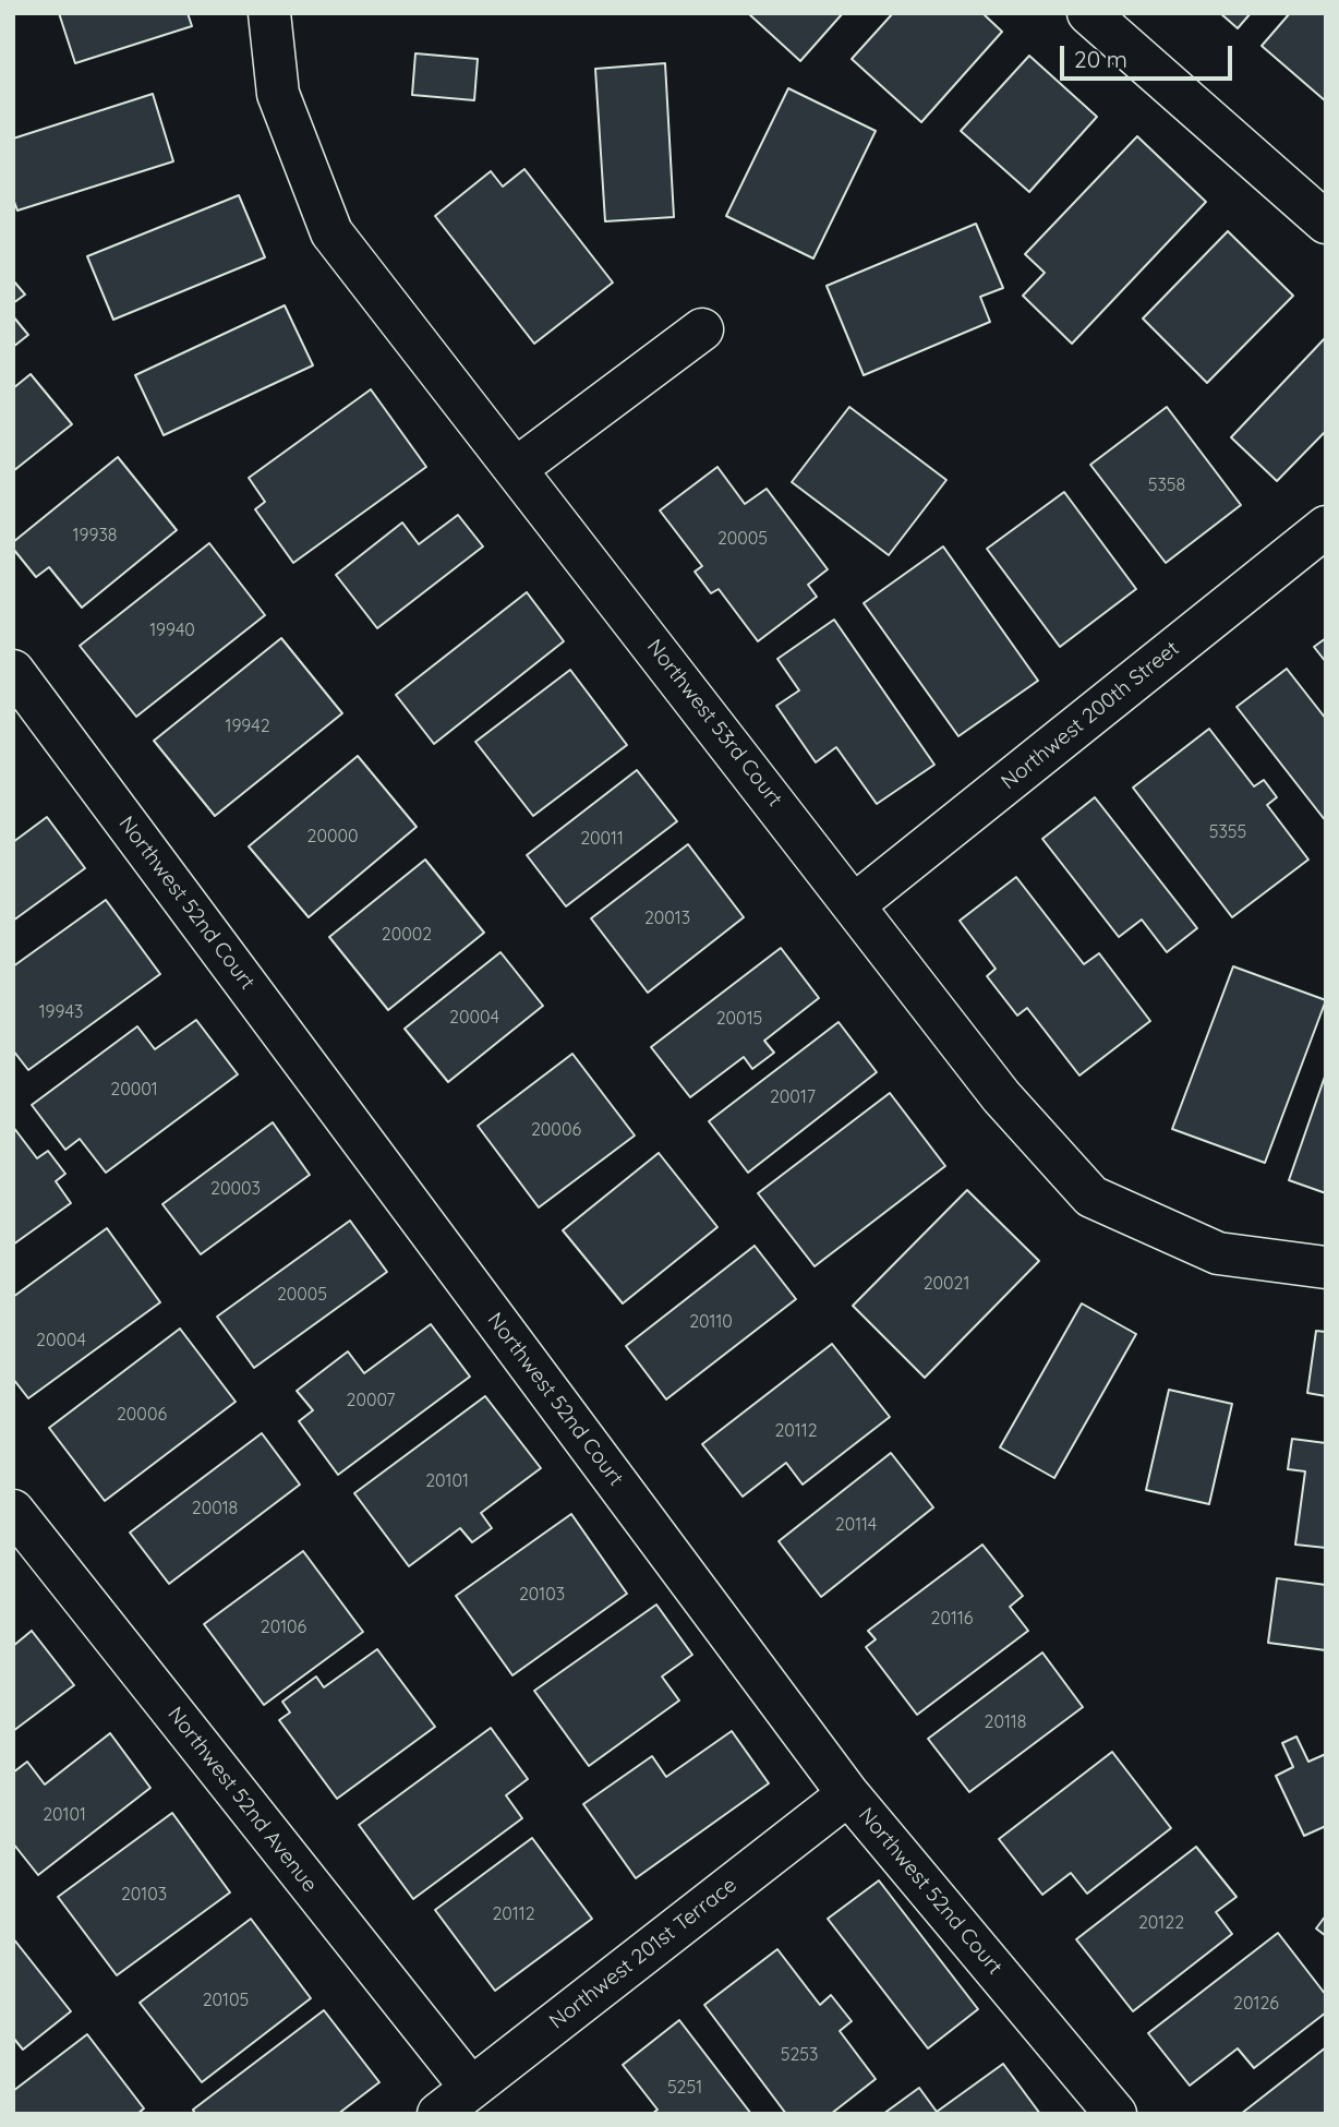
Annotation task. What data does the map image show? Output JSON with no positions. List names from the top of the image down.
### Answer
{
  "streets": {
    "street": [
      "Northwest 200th Street",
      "Northwest 53rd Court",
      "Northwest 52nd Court",
      "Northwest 52nd Avenue",
      "Northwest 201st Terrace"
    ]
  },
  "crossings": [
    ["Northwest 200th Street", "Northwest 53rd Court"],
    ["Northwest 52nd Court", "Northwest 201st Terrace"],
    ["Northwest 52nd Avenue", "Northwest 201st Terrace"]
  ],
  "house_numbers": [
    "5358",
    "19938",
    "20005",
    "19940",
    "19942",
    "5355",
    "20000",
    "20011",
    "20013",
    "20002",
    "19943",
    "20004",
    "20015",
    "20001",
    "20017",
    "20006",
    "20003",
    "20021",
    "20005",
    "20110",
    "20004",
    "20007",
    "20006",
    "20112",
    "20101",
    "20018",
    "20114",
    "20103",
    "20116",
    "20106",
    "20118",
    "20101",
    "20103",
    "20112",
    "20122",
    "20105",
    "20126",
    "5253",
    "5251"
  ],
  "scale_bar": "20 m"
}
